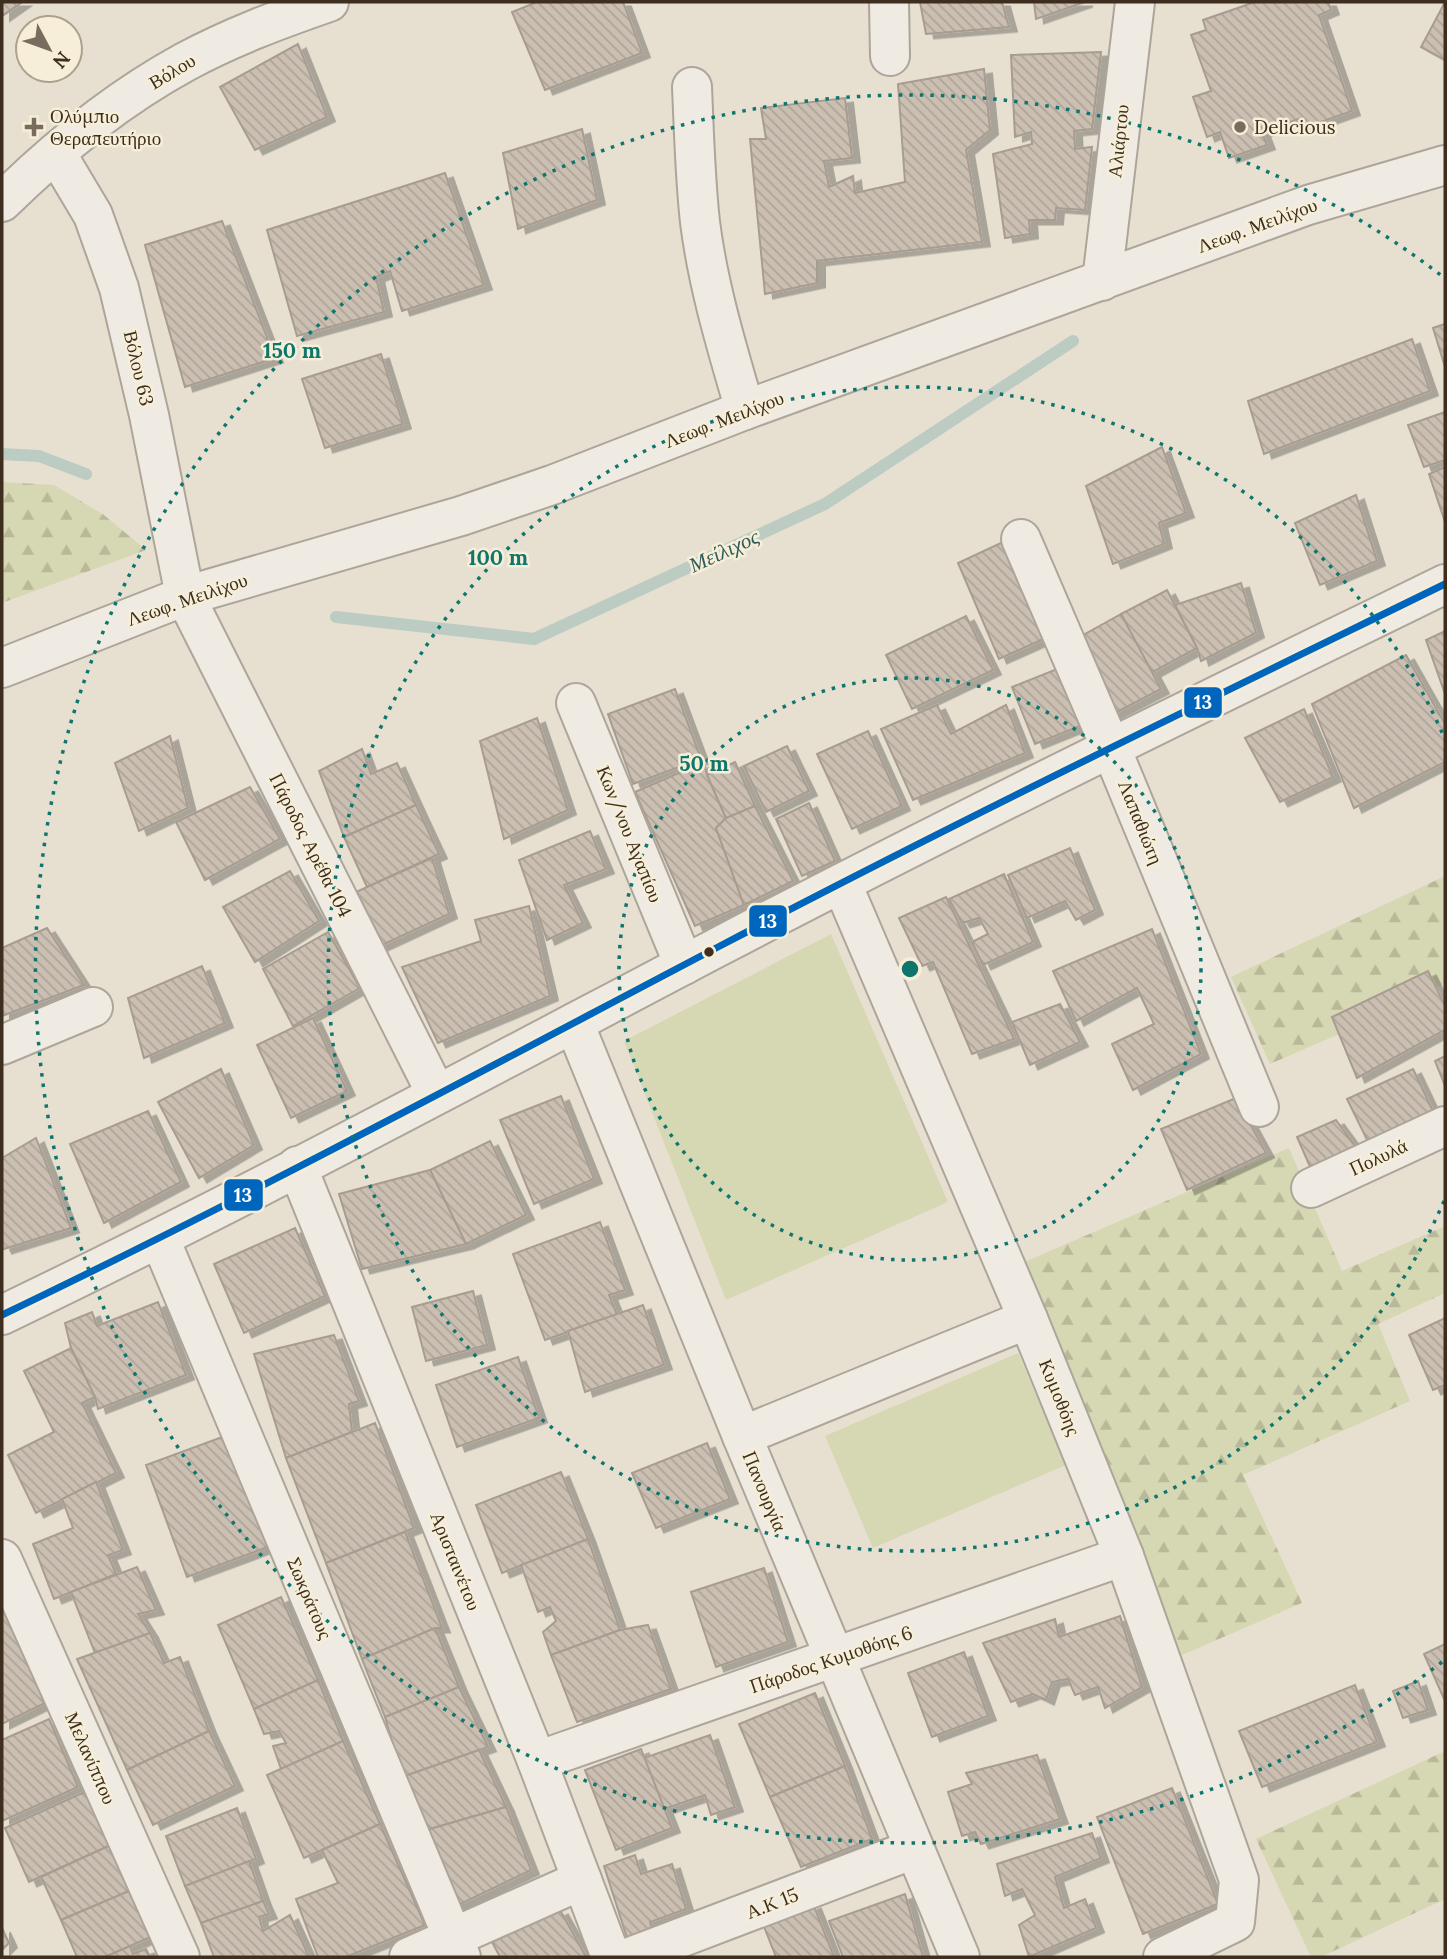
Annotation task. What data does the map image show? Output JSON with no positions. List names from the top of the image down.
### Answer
{
  "streets": {
    "street": [
      "Βόλου",
      "Αλιάρτου",
      "Λεωφ. Μειλίχου",
      "Βόλου 63",
      "Λαπαθιώτη",
      "Κων/νου Αγαπίου",
      "Πάροδος Αρέθα 104",
      "Πολυλά",
      "Κυμοθόης",
      "Πανουργία",
      "Αρισταινέτου",
      "Σωκράτους",
      "Πάροδος Κυμοθόης 6",
      "Μελανίππου",
      "Α.Κ 15"
    ]
  },
  "crossings": [
    ["Βόλου", "Βόλου 63"],
    ["Αλιάρτου", "Λεωφ. Μειλίχου"],
    ["Λεωφ. Μειλίχου", "Βόλου 63"],
    ["Λεωφ. Μειλίχου", "Πάροδος Αρέθα 104"],
    ["Βόλου 63", "Πάροδος Αρέθα 104"],
    ["Κυμοθόης", "Πάροδος Κυμοθόης 6"],
    ["Πανουργία", "Πάροδος Κυμοθόης 6"],
    ["Πανουργία", "Α.Κ 15"],
    ["Αρισταινέτου", "Πάροδος Κυμοθόης 6"]
  ],
  "water": ["Μείλιχος"],
  "places": {
    "health": ["Ολύμπιο Θεραπευτήριο"],
    "other": ["Delicious"]
  },
  "lines": ["transit line 13"],
  "north": "bottom right",
  "rings": ["150 m", "100 m", "50 m"]
}
